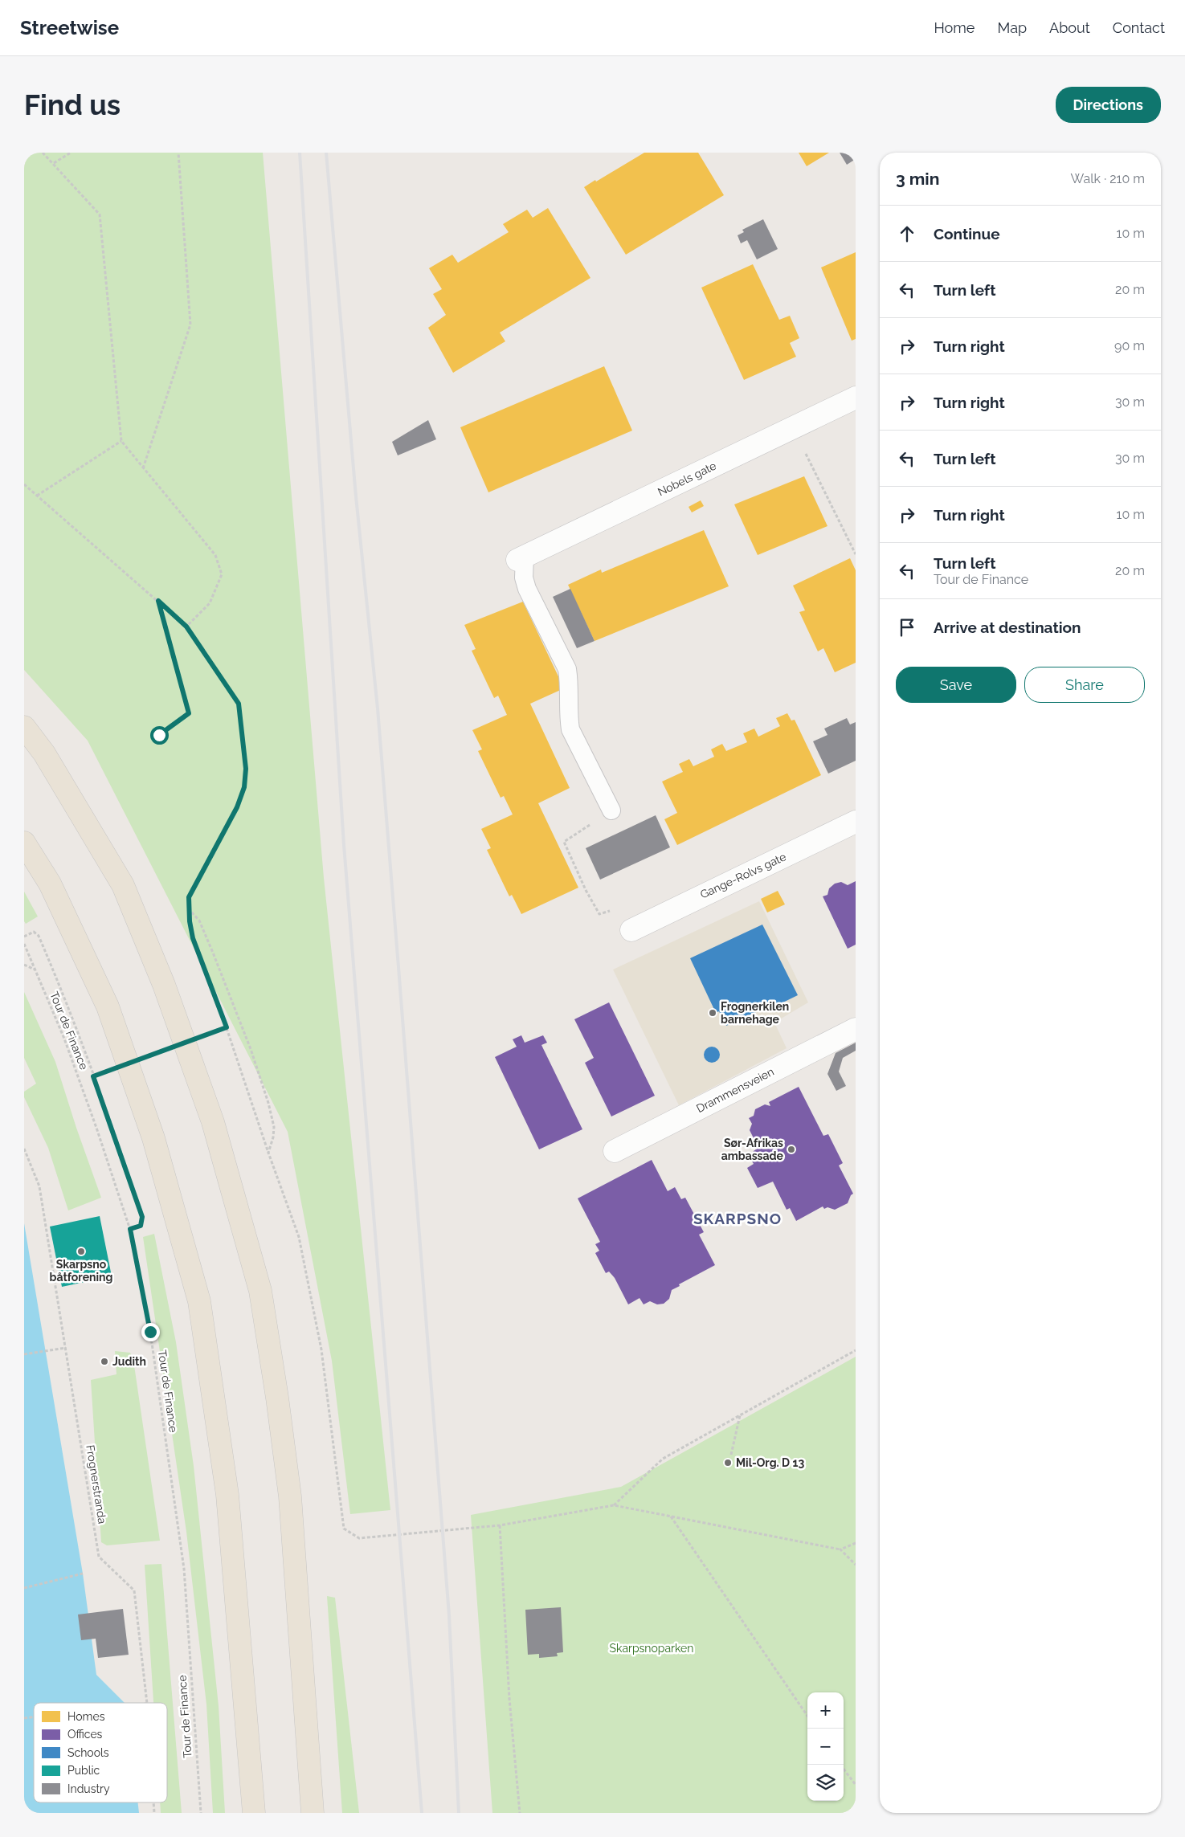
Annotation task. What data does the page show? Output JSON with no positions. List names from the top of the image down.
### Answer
{
  "streets": {
    "street": ["Nobels gate", "Gange-Rolvs gate", "Drammensveien"],
    "path": ["Tour de Finance", "Frognerstranda"]
  },
  "districts": ["SKARPSNO"],
  "parks": ["Skarpsnoparken"],
  "places": [
    "Frognerkilen barnehage",
    "Sør-Afrikas ambassade",
    "Skarpsno båtforening",
    "Judith",
    "Mil-Org. D 13"
  ],
  "legend": [
    "Homes",
    "Offices",
    "Schools",
    "Public",
    "Industry"
  ],
  "page": {
    "header": "Streetwise",
    "nav": [
      "Home",
      "Map",
      "About",
      "Contact"
    ],
    "buttons": [
      "Directions",
      ["Save", "Share"]
    ],
    "title": "Find us",
    "heading": ["3 min", "Walk · 210 m"],
    "list": [
      ["Continue", "10 m"],
      ["Turn left", "20 m"],
      ["Turn right", "90 m"],
      ["Turn right", "30 m"],
      ["Turn left", "30 m"],
      ["Turn right", "10 m"],
      ["Turn left", "Tour de Finance", "20 m"],
      "Arrive at destination"
    ],
    "map_buttons": ["+", "−"]
  }
}
